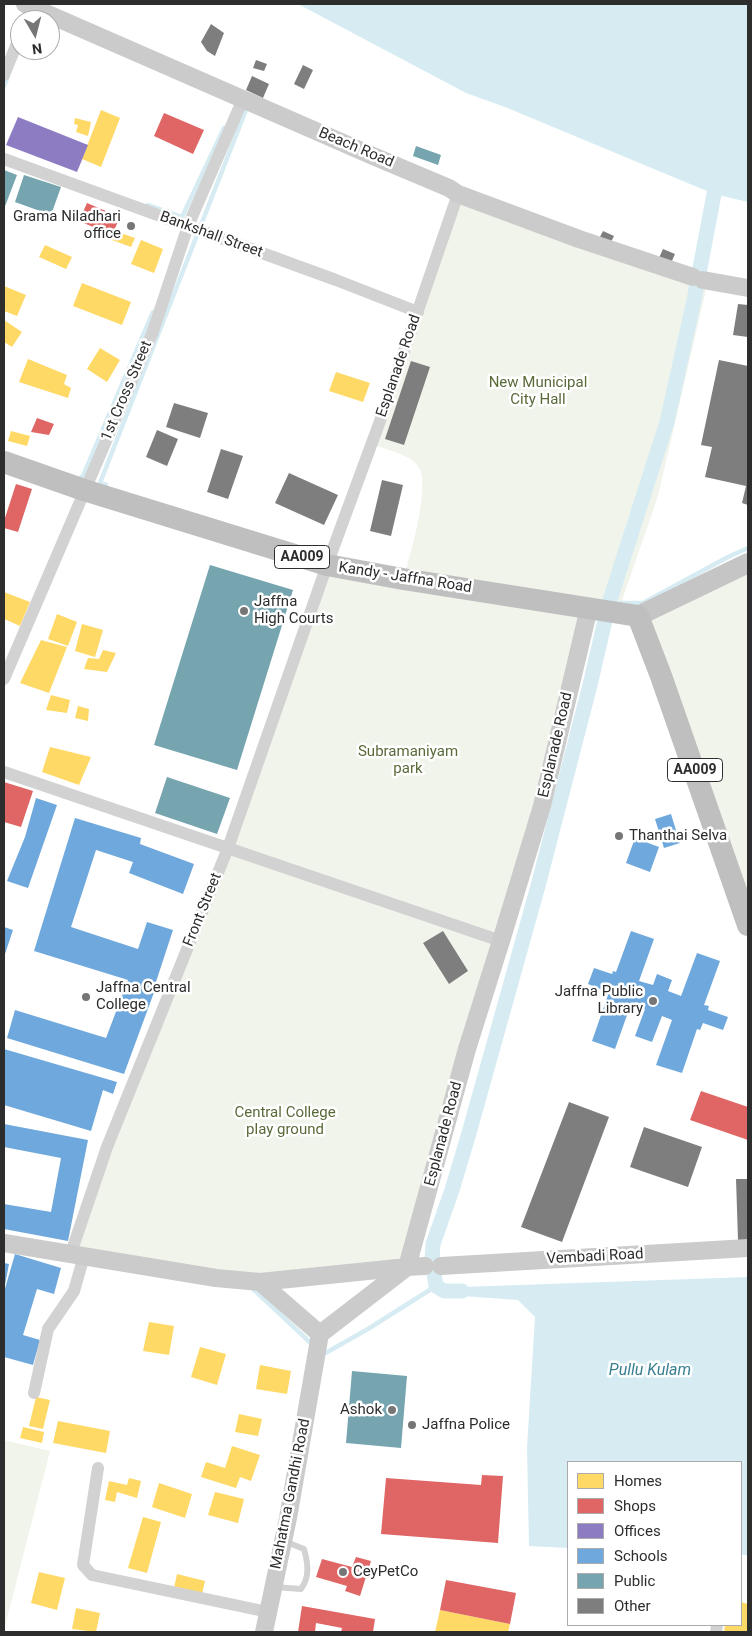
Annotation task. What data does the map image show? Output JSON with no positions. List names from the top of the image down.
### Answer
{
  "streets": {
    "highway": ["AA009", "Kandy - Jaffna Road"],
    "street": [
      "Beach Road",
      "Bankshall Street",
      "Esplanade Road",
      "1st Cross Street",
      "Front Street",
      "Vembadi Road",
      "Mahatma Gandhi Road"
    ]
  },
  "crossings": [
    ["Beach Road", "Esplanade Road"],
    ["Beach Road", "1st Cross Street"],
    ["Bankshall Street", "Esplanade Road"],
    ["Bankshall Street", "1st Cross Street"],
    ["Esplanade Road", "Kandy - Jaffna Road"],
    ["Esplanade Road", "Front Street"],
    ["Esplanade Road", "Vembadi Road"],
    ["1st Cross Street", "Kandy - Jaffna Road"],
    ["AA009", "Kandy - Jaffna Road"],
    ["Kandy - Jaffna Road", "Front Street"]
  ],
  "water": ["Pullu Kulam"],
  "parks": ["New Municipal City Hall", "Subramaniyam park", "Central College play ground"],
  "places": [
    "Grama Niladhari office",
    "Jaffna High Courts",
    "Thanthai Selva",
    "Jaffna Central College",
    "Jaffna Public Library",
    "Ashok",
    "Jaffna Police",
    "CeyPetCo"
  ],
  "legend": [
    "Homes",
    "Shops",
    "Offices",
    "Schools",
    "Public",
    "Other"
  ],
  "north": "bottom"
}
